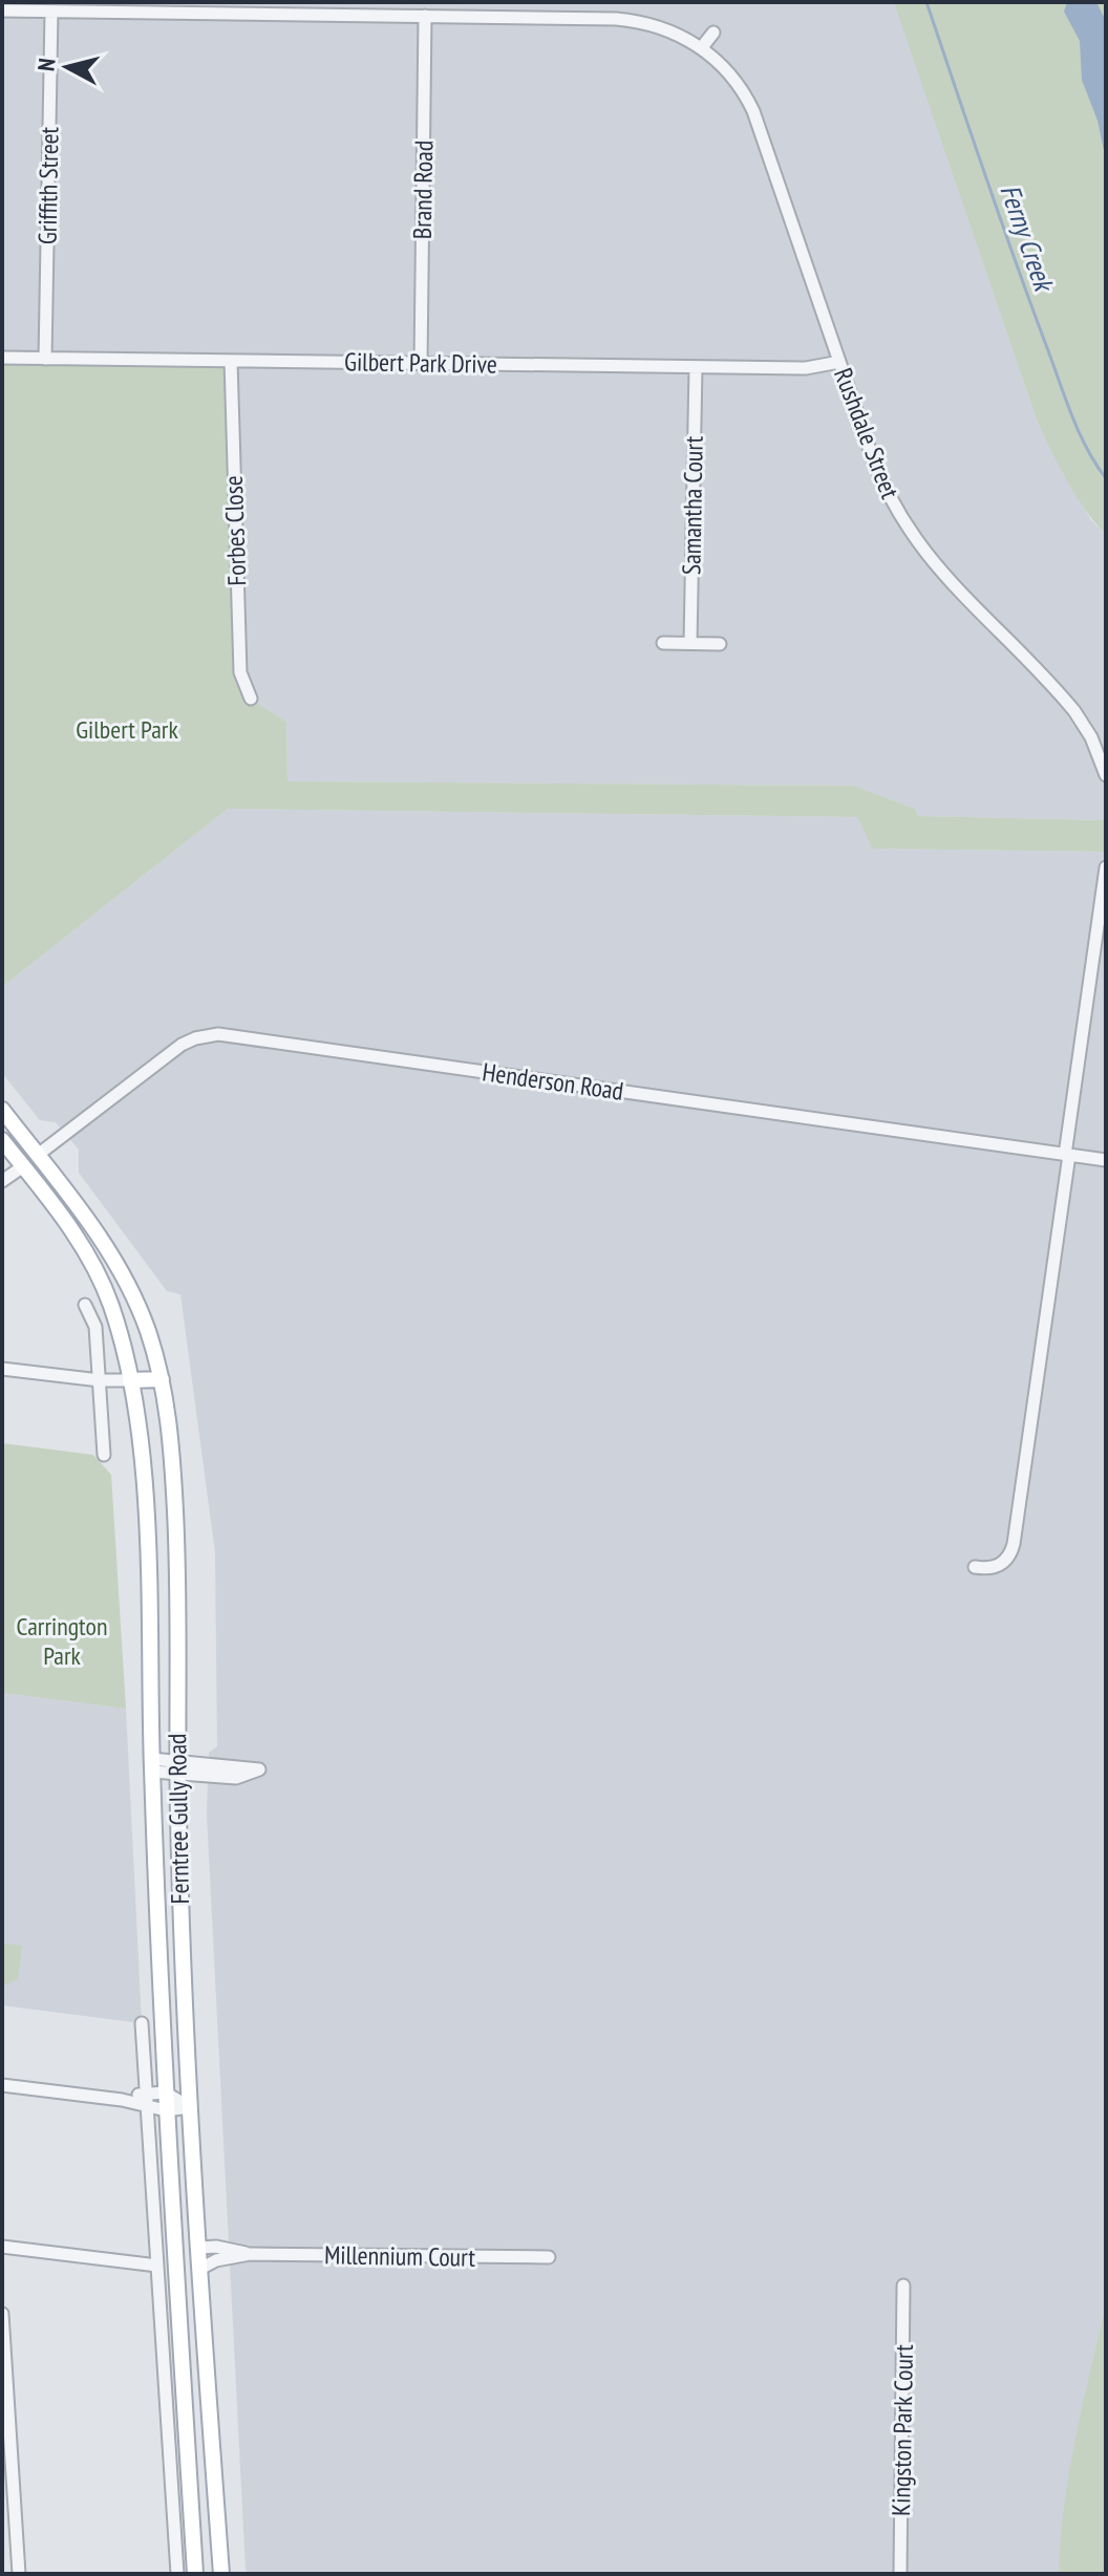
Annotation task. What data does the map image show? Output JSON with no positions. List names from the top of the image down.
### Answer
{
  "streets": {
    "main road": ["Ferntree Gully Road"],
    "street": [
      "Griffith Street",
      "Brand Road",
      "Gilbert Park Drive",
      "Rushdale Street",
      "Samantha Court",
      "Forbes Close",
      "Henderson Road",
      "Millennium Court",
      "Kingston Park Court"
    ]
  },
  "crossings": [
    ["Griffith Street", "Gilbert Park Drive"],
    ["Griffith Street", "Rushdale Street"],
    ["Brand Road", "Gilbert Park Drive"],
    ["Brand Road", "Rushdale Street"],
    ["Gilbert Park Drive", "Rushdale Street"],
    ["Gilbert Park Drive", "Samantha Court"],
    ["Gilbert Park Drive", "Forbes Close"],
    ["Henderson Road", "Ferntree Gully Road"],
    ["Ferntree Gully Road", "Millennium Court"]
  ],
  "water": ["Ferny Creek"],
  "parks": ["Gilbert Park", "Carrington Park"],
  "north": "left"
}
